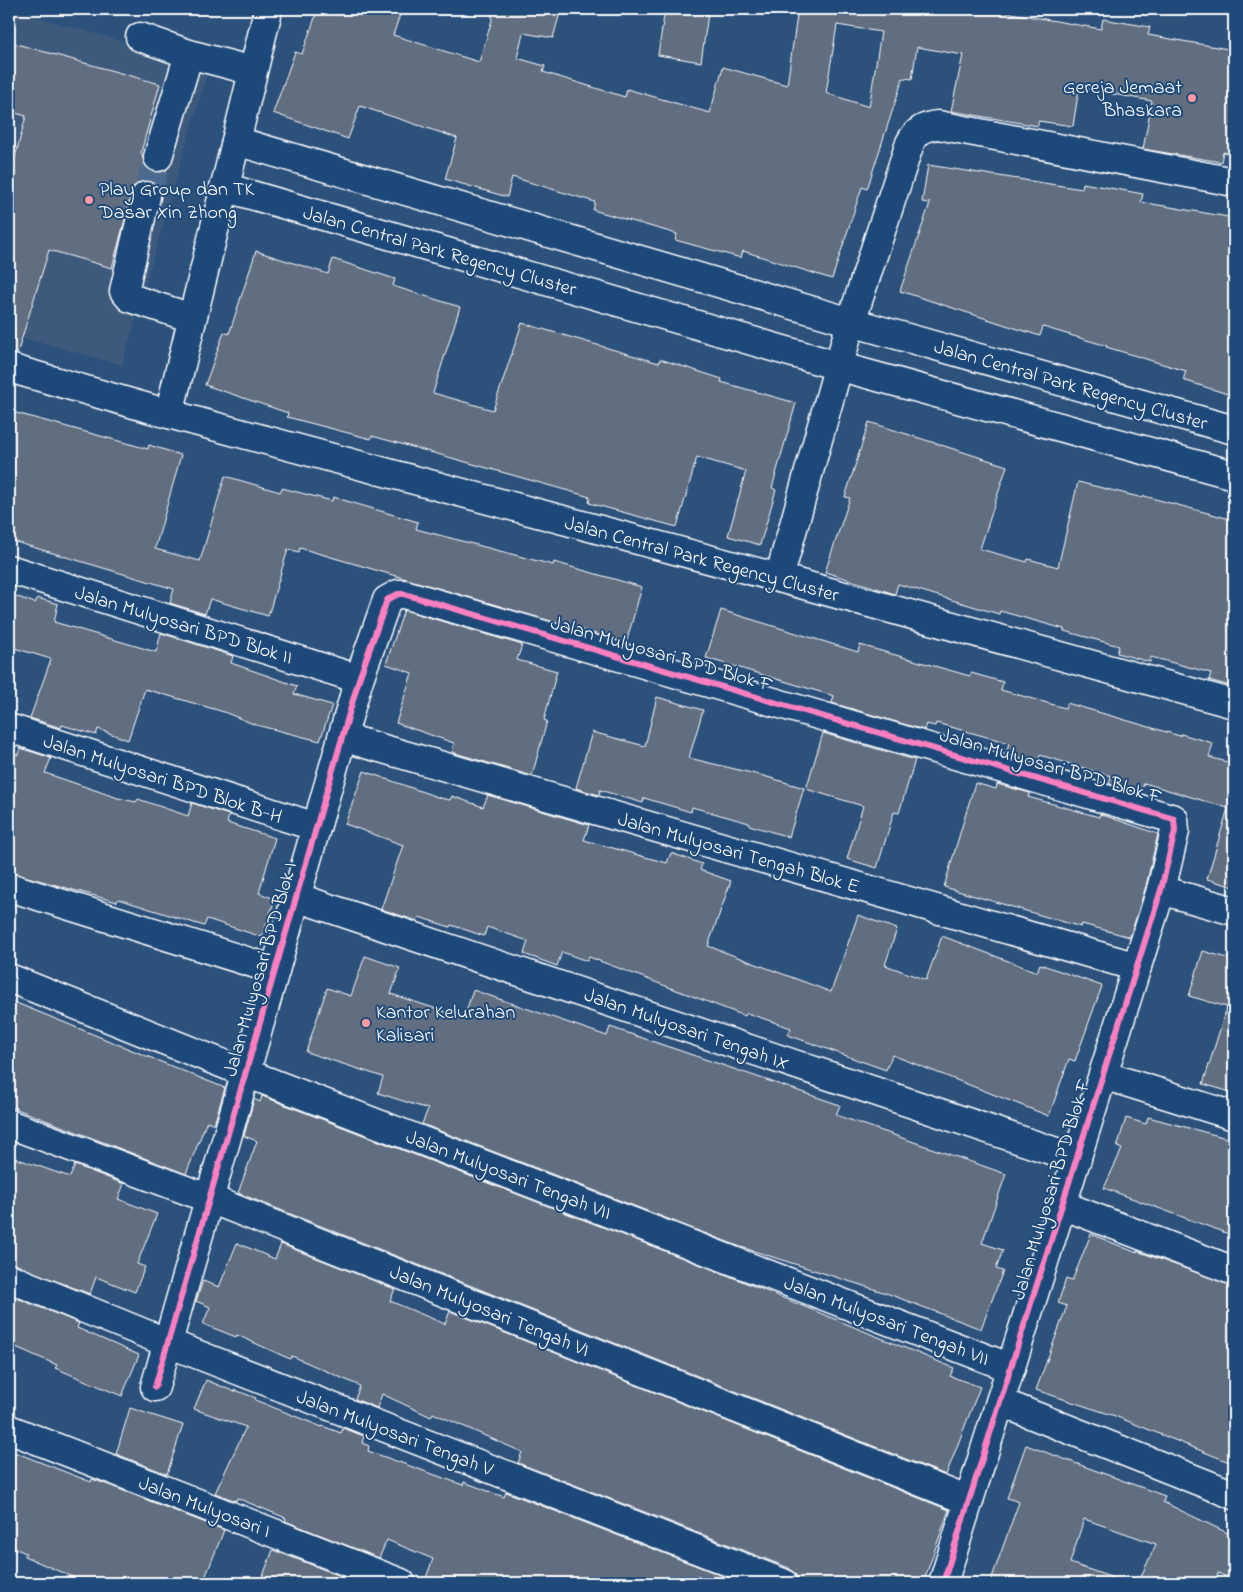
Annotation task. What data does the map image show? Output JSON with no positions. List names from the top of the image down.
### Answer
{
  "streets": {
    "street": [
      "Jalan Central Park Regency Cluster",
      "Jalan Mulyosari BPD Blok II",
      "Jalan Mulyosari BPD Blok F",
      "Jalan Mulyosari BPD Blok B-H",
      "Jalan Mulyosari Tengah Blok E",
      "Jalan Mulyosari BPD Blok I",
      "Jalan Mulyosari Tengah IX",
      "Jalan Mulyosari Tengah VII",
      "Jalan Mulyosari Tengah VI",
      "Jalan Mulyosari Tengah V",
      "Jalan Mulyosari I"
    ]
  },
  "crossings": [
    ["Jalan Mulyosari BPD Blok II", "Jalan Mulyosari BPD Blok I"],
    ["Jalan Mulyosari BPD Blok F", "Jalan Mulyosari Tengah Blok E"],
    ["Jalan Mulyosari BPD Blok F", "Jalan Mulyosari BPD Blok I"],
    ["Jalan Mulyosari BPD Blok F", "Jalan Mulyosari Tengah IX"],
    ["Jalan Mulyosari BPD Blok F", "Jalan Mulyosari Tengah VII"],
    ["Jalan Mulyosari BPD Blok F", "Jalan Mulyosari Tengah VI"],
    ["Jalan Mulyosari BPD Blok B-H", "Jalan Mulyosari BPD Blok I"],
    ["Jalan Mulyosari Tengah Blok E", "Jalan Mulyosari BPD Blok I"],
    ["Jalan Mulyosari BPD Blok I", "Jalan Mulyosari Tengah IX"],
    ["Jalan Mulyosari BPD Blok I", "Jalan Mulyosari Tengah VII"],
    ["Jalan Mulyosari BPD Blok I", "Jalan Mulyosari Tengah VI"],
    ["Jalan Mulyosari BPD Blok I", "Jalan Mulyosari Tengah V"]
  ],
  "places": ["Gereja Jemaat Bhaskara", "Play Group dan TK Dasar Xin Zhong", "Kantor Kelurahan Kalisari"]
}
